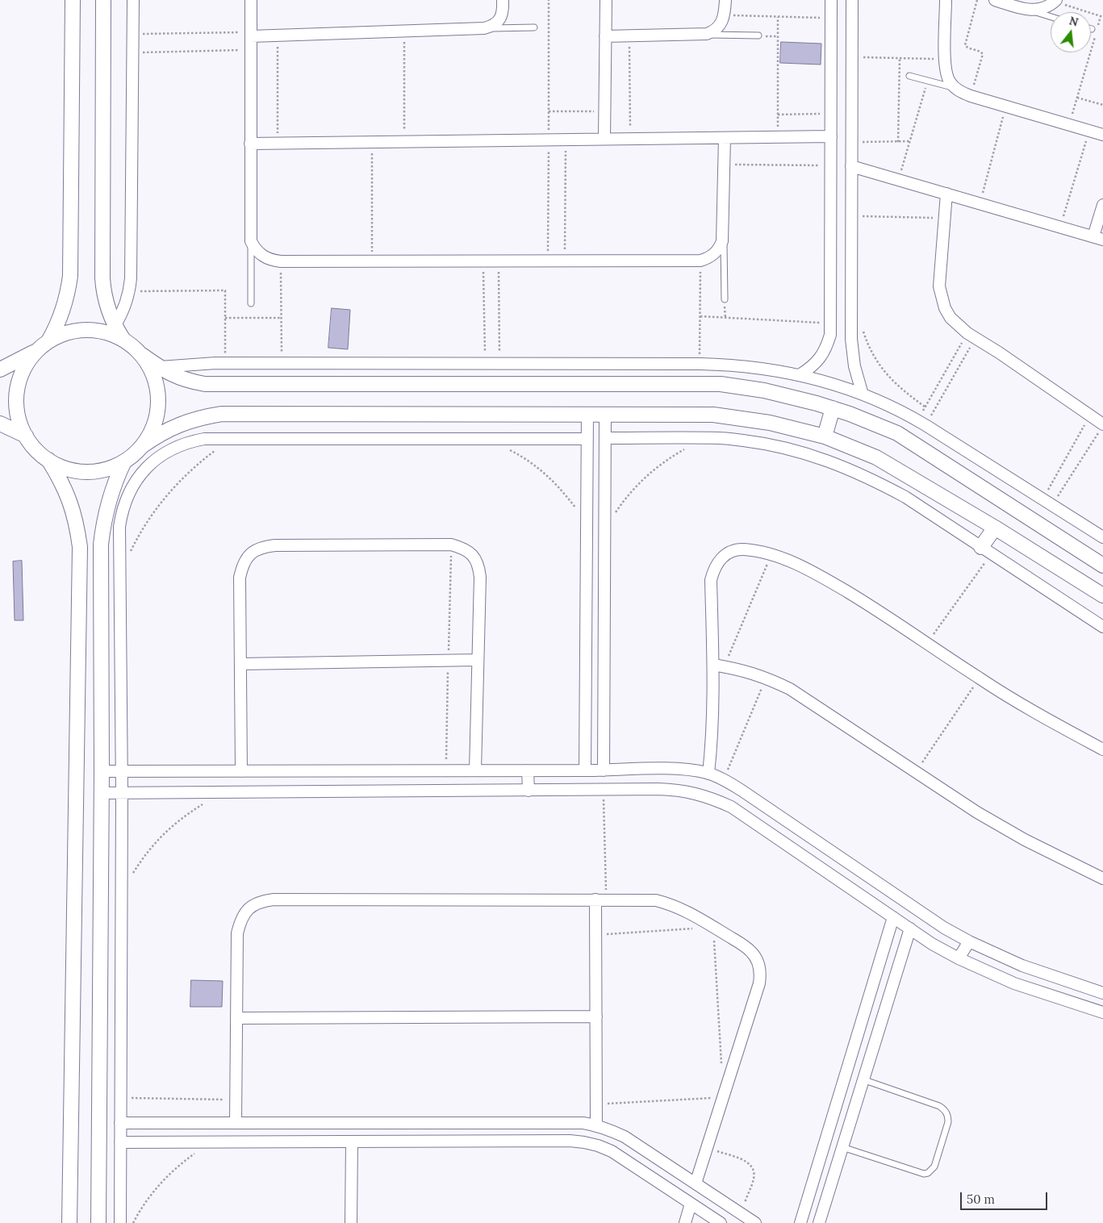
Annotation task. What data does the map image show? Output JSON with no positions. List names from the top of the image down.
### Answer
{
  "scale_bar": "50 m",
  "north": "top"
}
